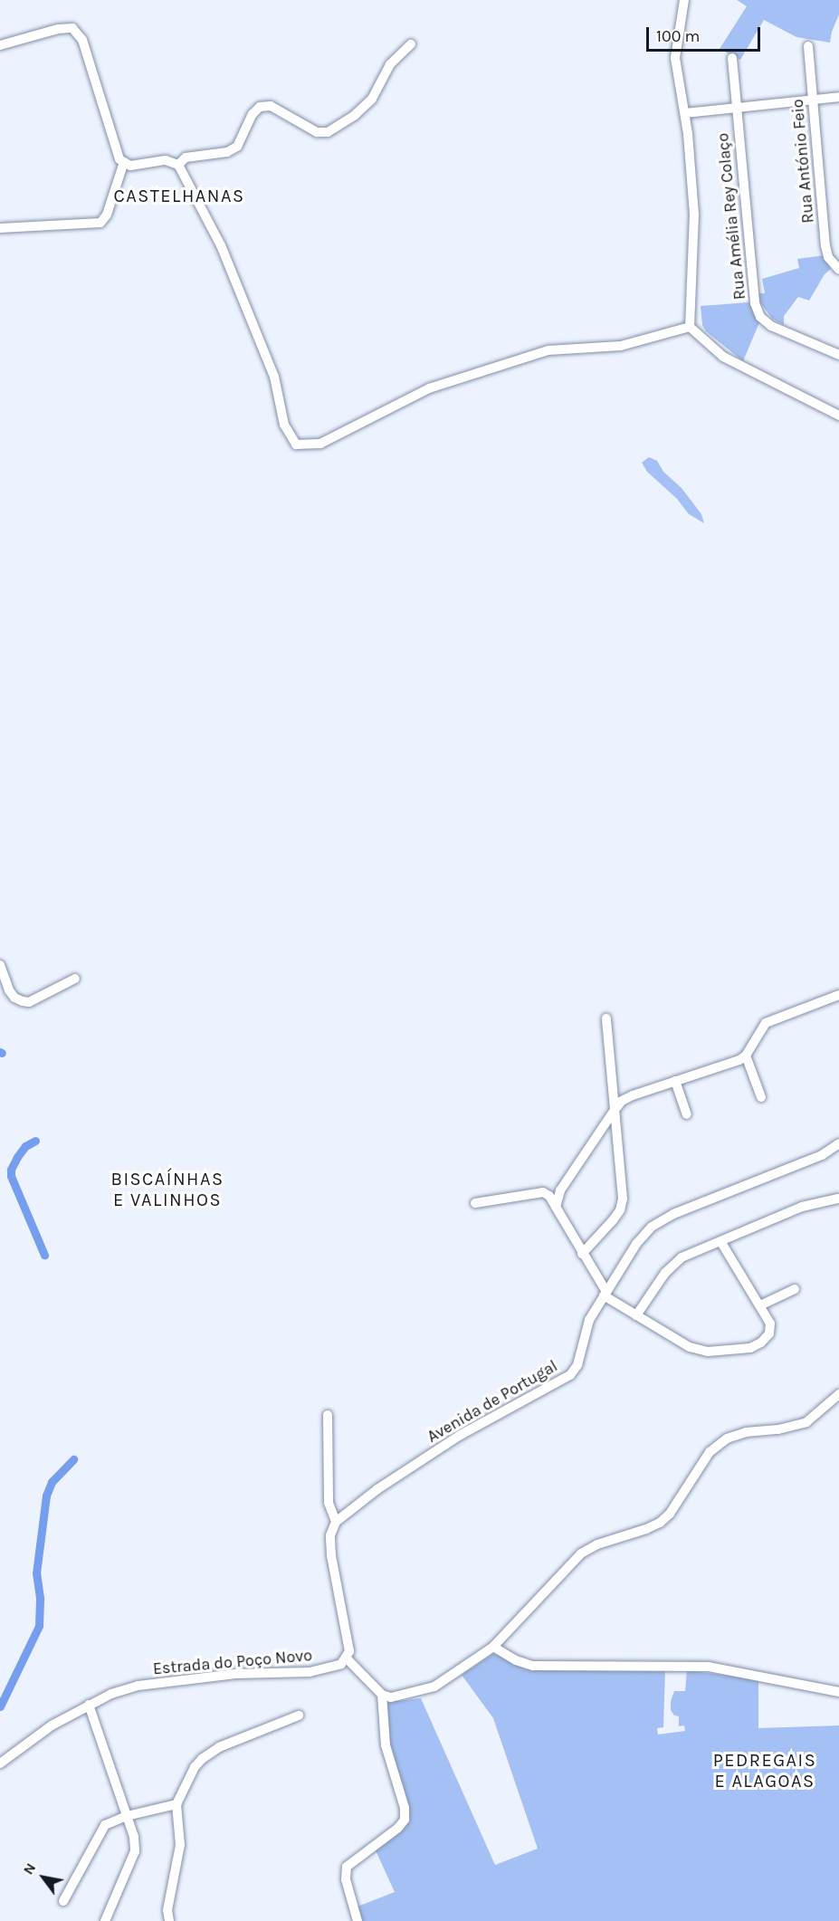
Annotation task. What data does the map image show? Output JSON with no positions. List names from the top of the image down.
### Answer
{
  "streets": {
    "street": [
      "Rua António Feio",
      "Rua Amélia Rey Colaço",
      "Avenida de Portugal",
      "Estrada do Poço Novo"
    ]
  },
  "districts": ["CASTELHANAS", "BISCAÍNHAS E VALINHOS", "PEDREGAIS E ALAGOAS"],
  "scale_bar": "100 m",
  "north": "top left"
}
